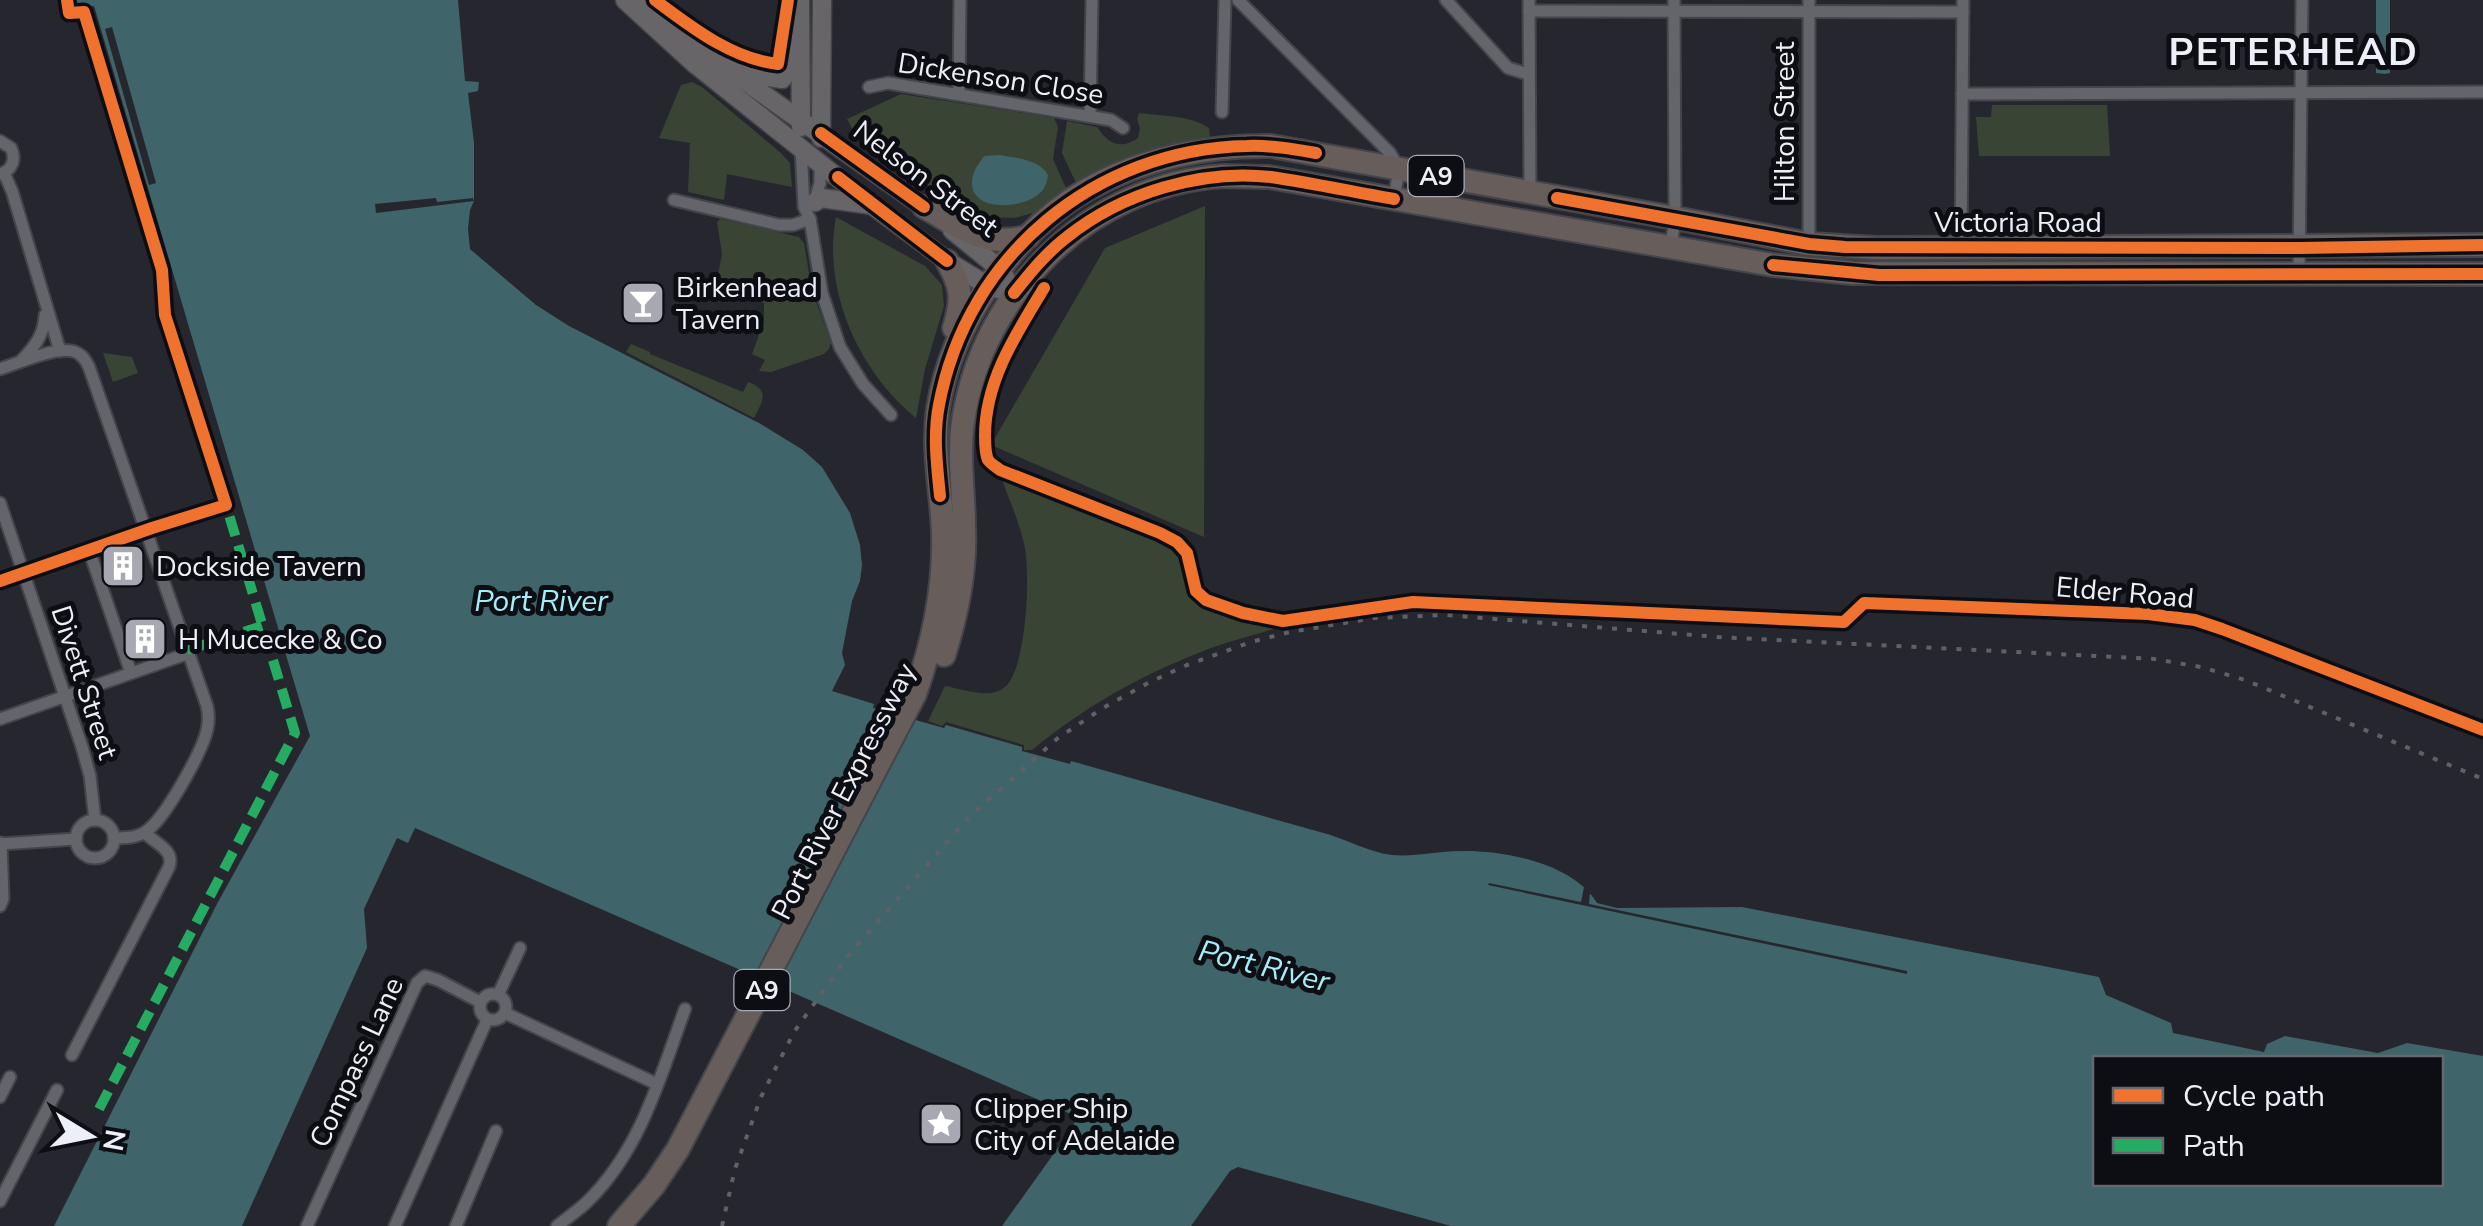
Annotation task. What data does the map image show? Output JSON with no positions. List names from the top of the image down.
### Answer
{
  "streets": {
    "highway": ["A9", "Victoria Road", "Port River Expressway"],
    "main road": ["Nelson Street"],
    "street": [
      "Dickenson Close",
      "Hilton Street",
      "Elder Road",
      "Divett Street",
      "Compass Lane"
    ]
  },
  "crossings": [
    ["Hilton Street", "Victoria Road"],
    ["A9", "Nelson Street"],
    ["A9", "Victoria Road"],
    ["A9", "Port River Expressway"],
    ["Nelson Street", "Victoria Road"],
    ["Nelson Street", "Port River Expressway"],
    ["Victoria Road", "Port River Expressway"]
  ],
  "districts": ["PETERHEAD"],
  "water": ["Port River"],
  "places": {
    "bar": ["Birkenhead Tavern"],
    "building": ["Dockside Tavern", "H Mucecke & Co"],
    "place": ["Clipper Ship City of Adelaide"]
  },
  "legend": ["Cycle path", "Path"],
  "north": "right"
}
